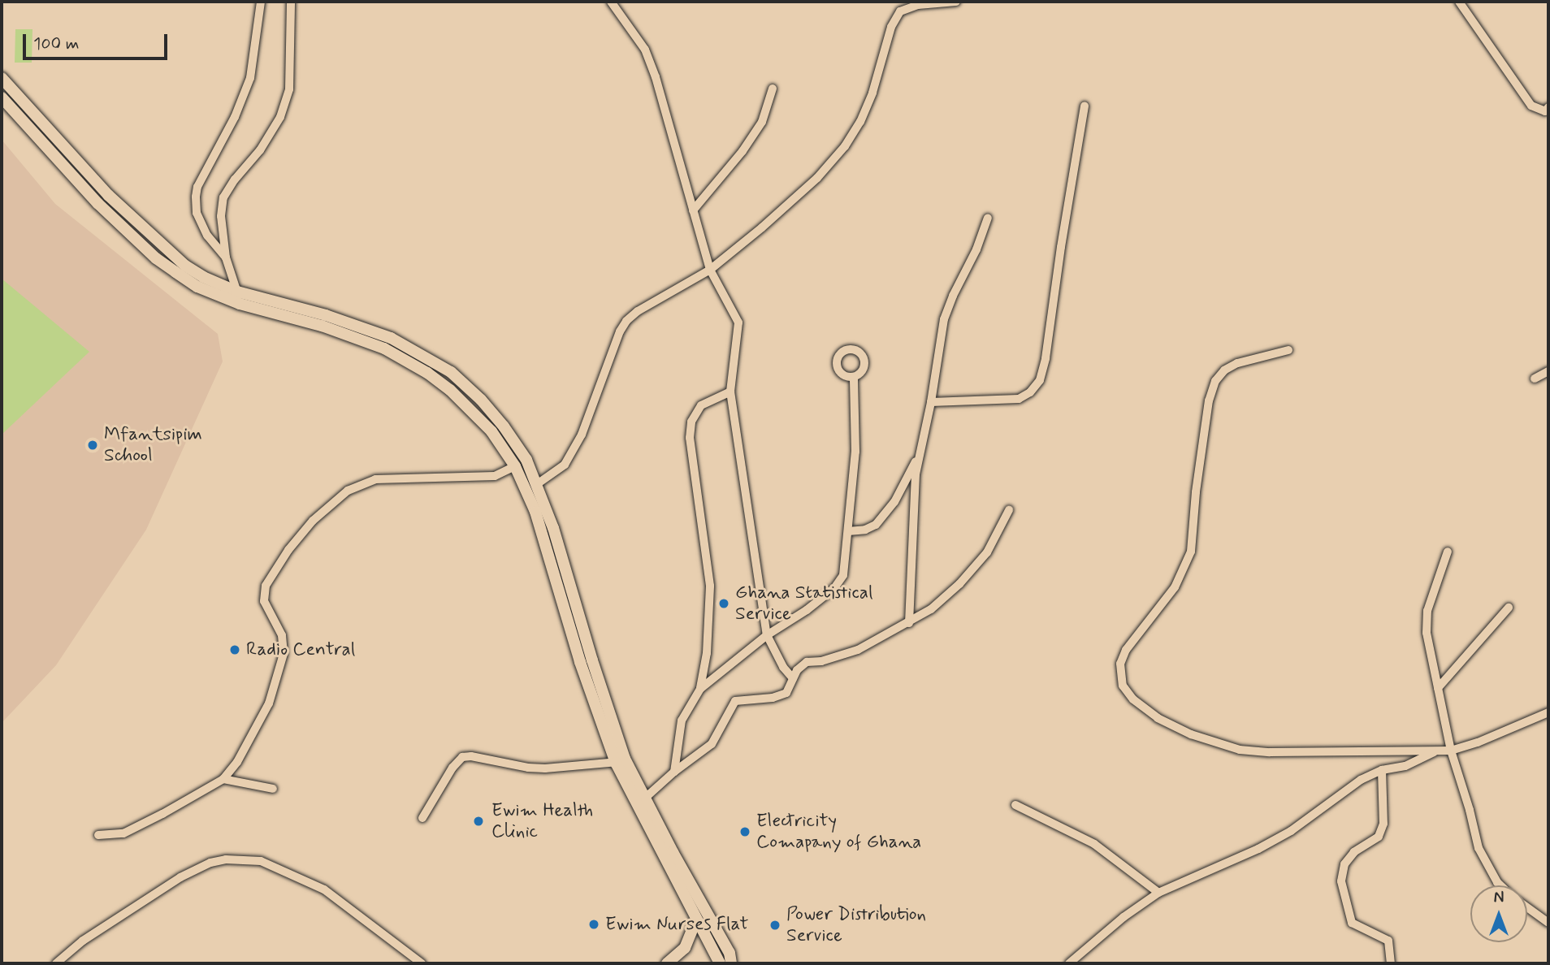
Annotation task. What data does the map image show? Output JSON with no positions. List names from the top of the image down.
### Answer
{
  "places": [
    "Mfantsipim School",
    "Ghana Statistical Service",
    "Radio Central",
    "Ewim Health Clinic",
    "Electricity Comapany of Ghana",
    "Ewim Nurses Flat",
    "Power Distribution Service"
  ],
  "scale_bar": "100 m",
  "north": "top"
}
